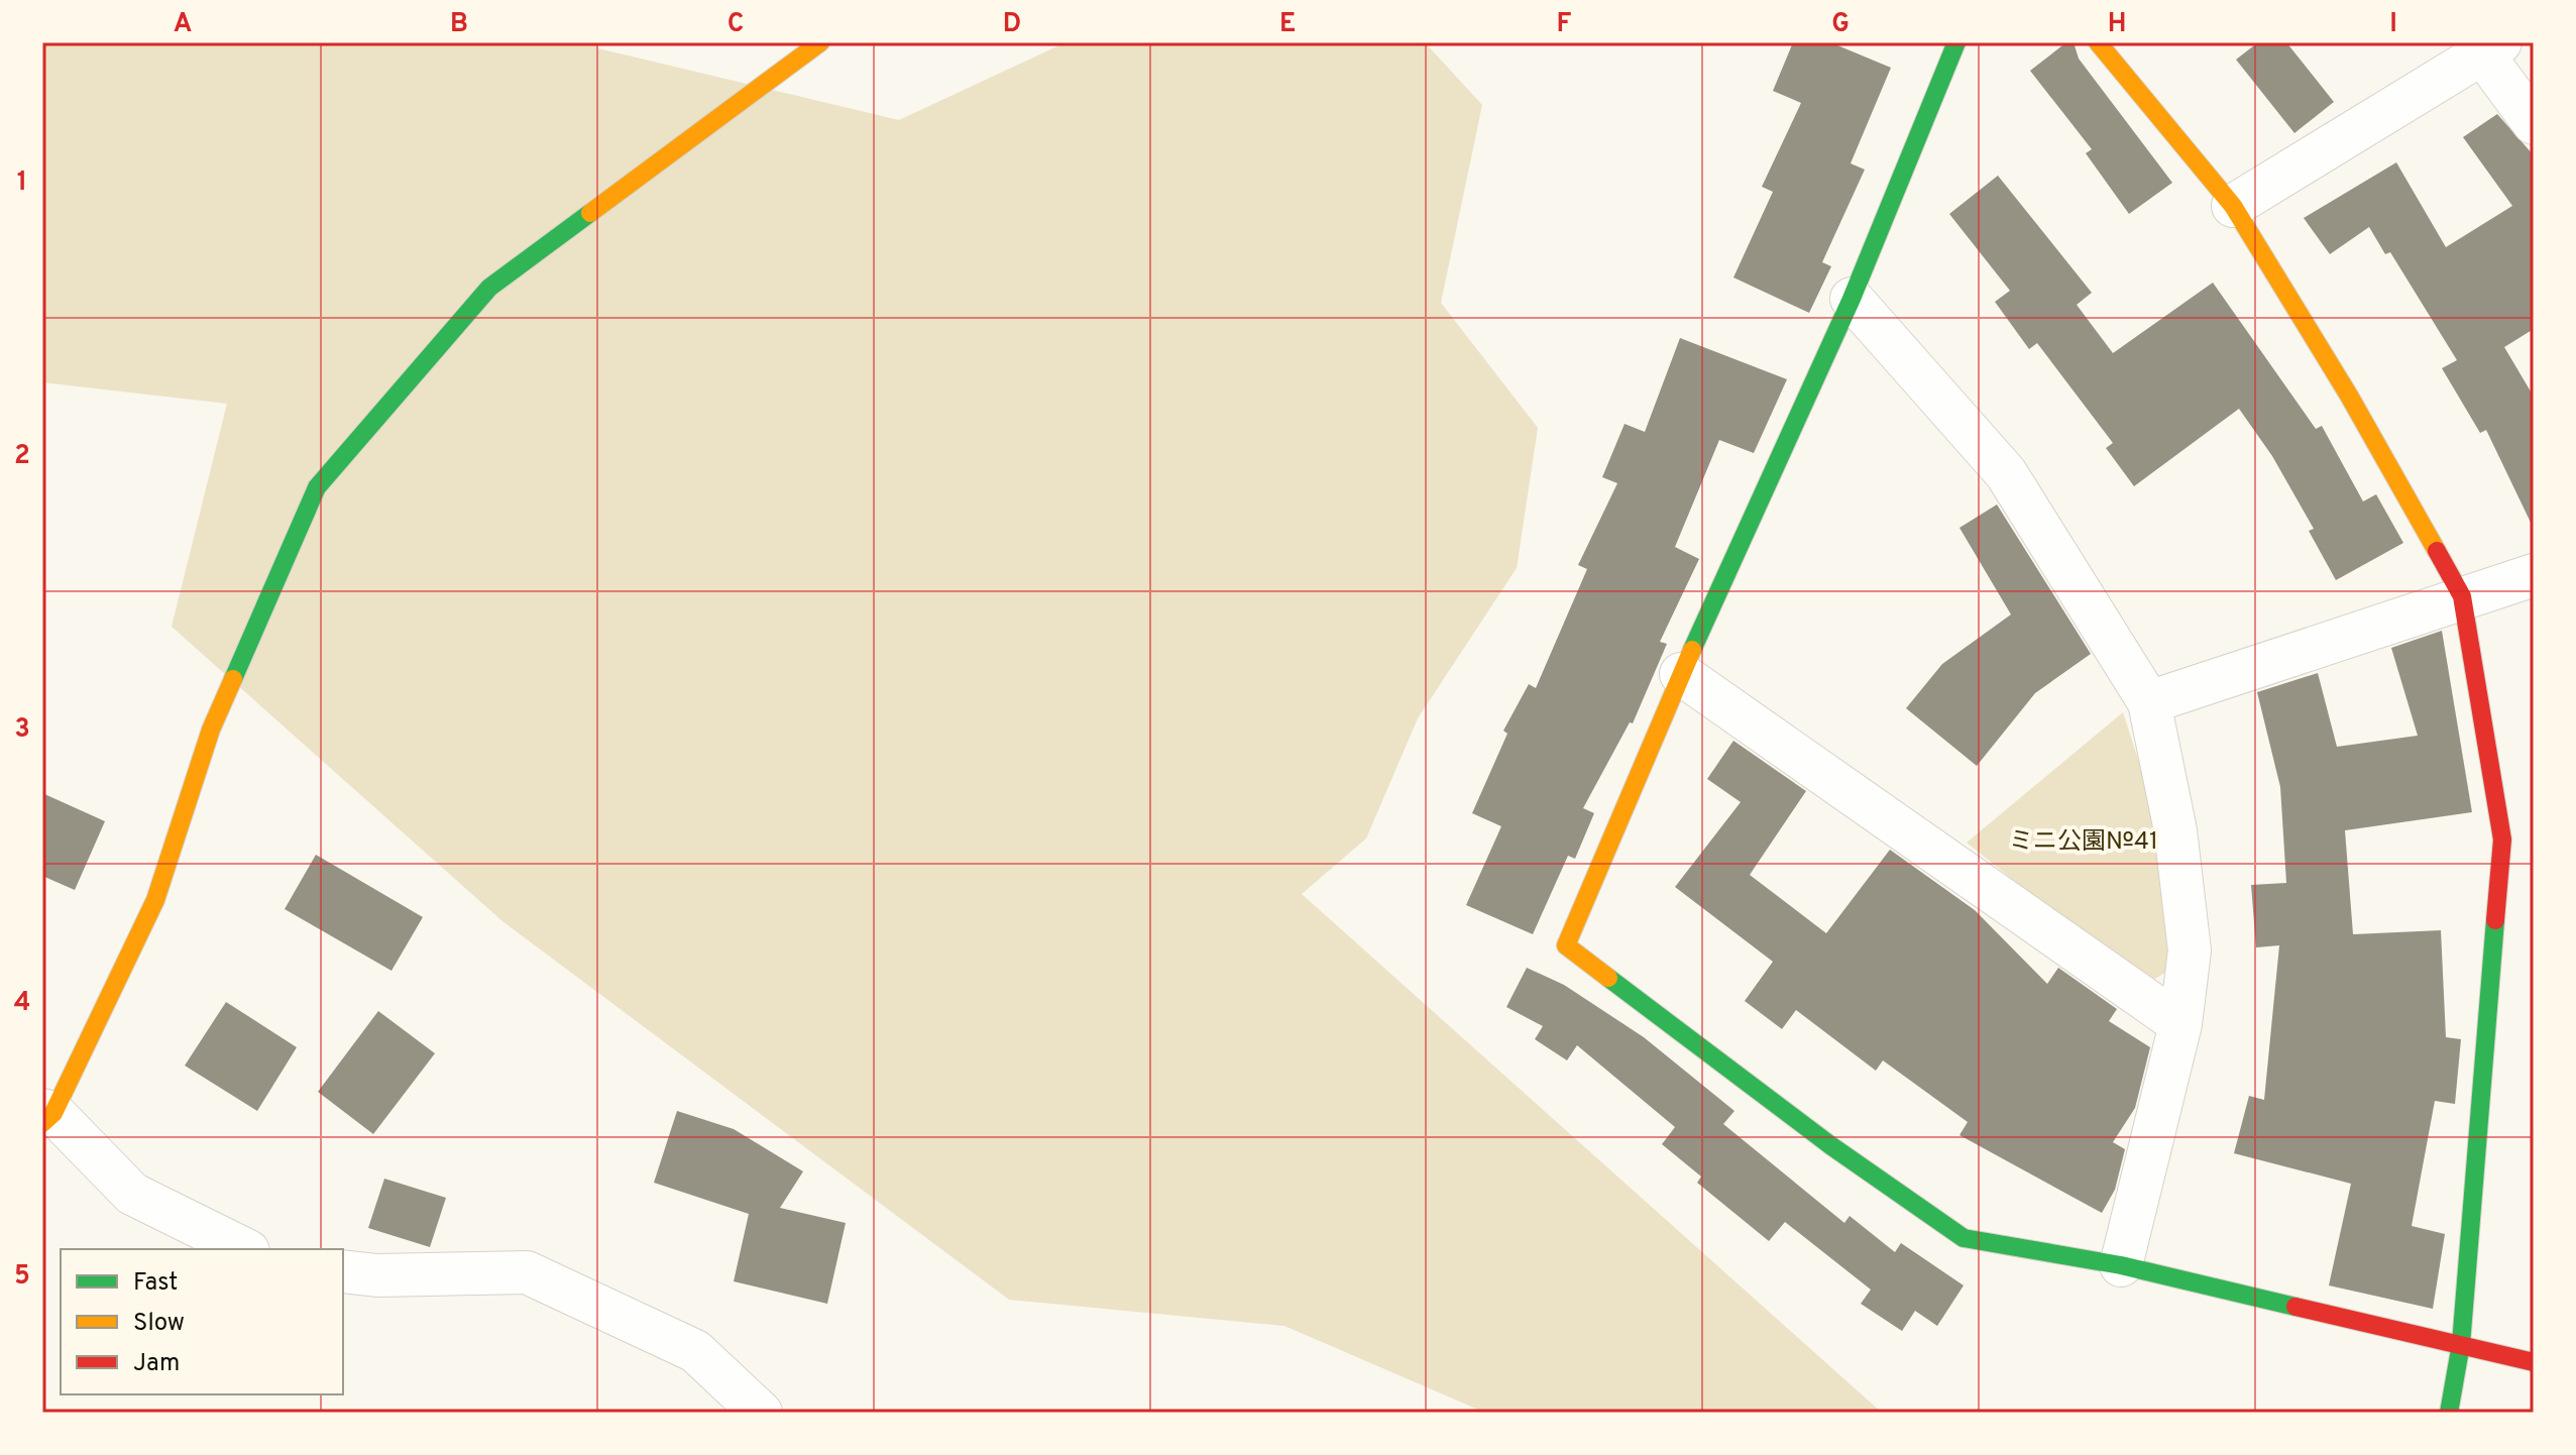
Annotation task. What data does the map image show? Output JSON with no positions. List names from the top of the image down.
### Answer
{
  "parks": ["ミニ公園№41"],
  "legend": ["Fast", "Slow", "Jam"],
  "grid": {
    "columns": [
      "A",
      "B",
      "C",
      "D",
      "E",
      "F",
      "G",
      "H",
      "I"
    ],
    "rows": [
      "1",
      "2",
      "3",
      "4",
      "5"
    ]
  }
}
